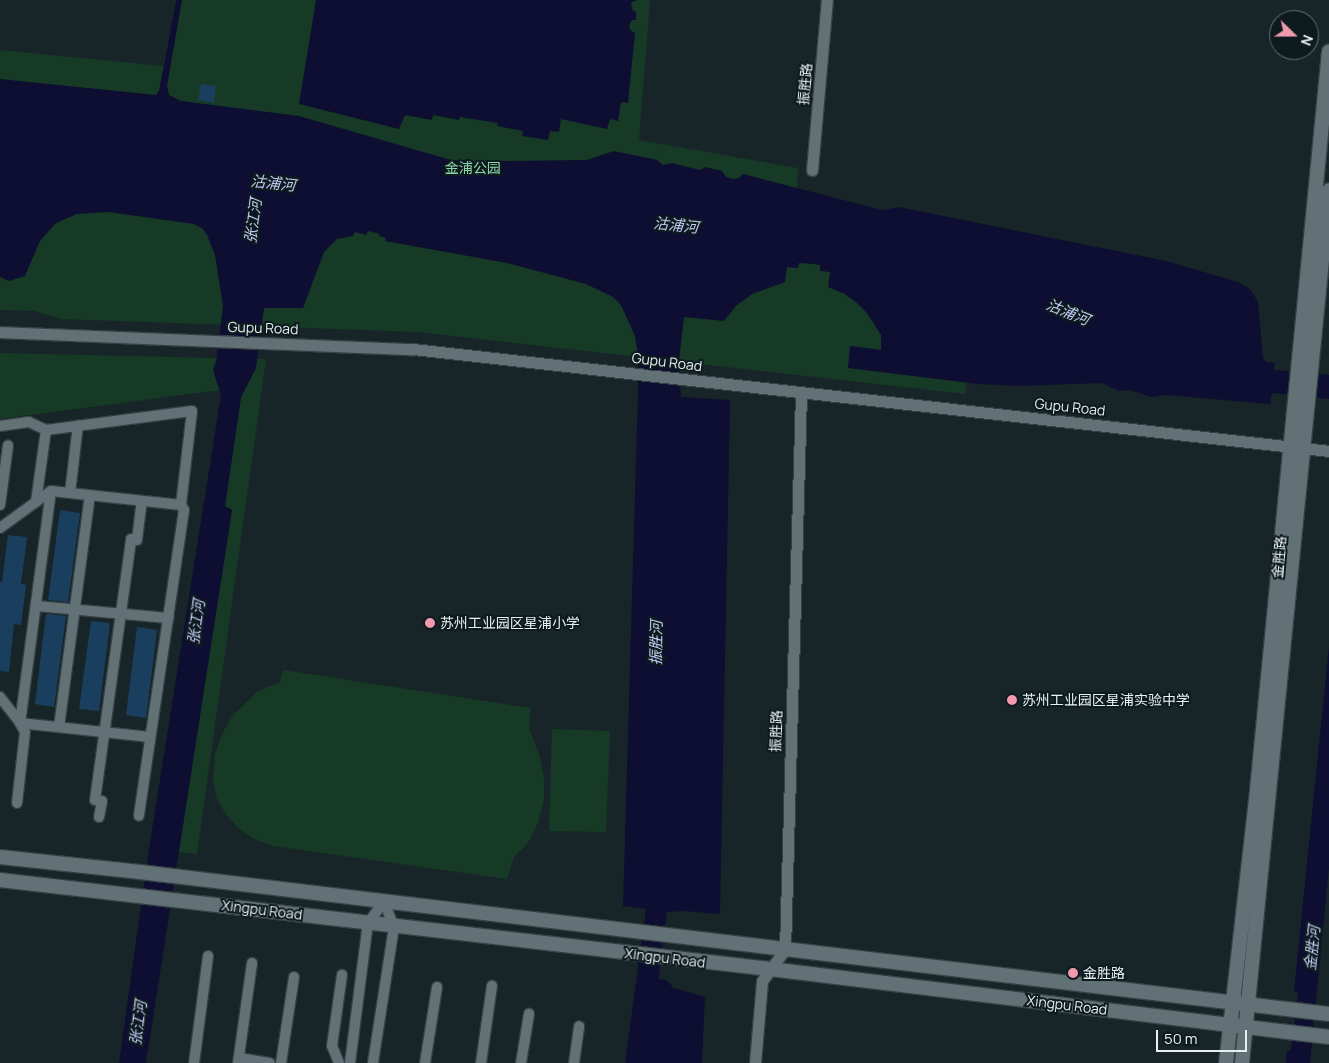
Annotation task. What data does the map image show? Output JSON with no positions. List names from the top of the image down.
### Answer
{
  "streets": {
    "main road": ["金胜路", "Xingpu Road"],
    "street": ["振胜路", "Gupu Road"]
  },
  "crossings": [
    ["振胜路", "Gupu Road"],
    ["振胜路", "Xingpu Road"],
    ["Gupu Road", "金胜路"],
    ["金胜路", "Xingpu Road"]
  ],
  "water": [
    "沽浦河",
    "张江河",
    "振胜河",
    "金胜河"
  ],
  "parks": ["金浦公园"],
  "places": ["苏州工业园区星浦小学", "苏州工业园区星浦实验中学", "金胜路"],
  "scale_bar": "50 m",
  "north": "right"
}
